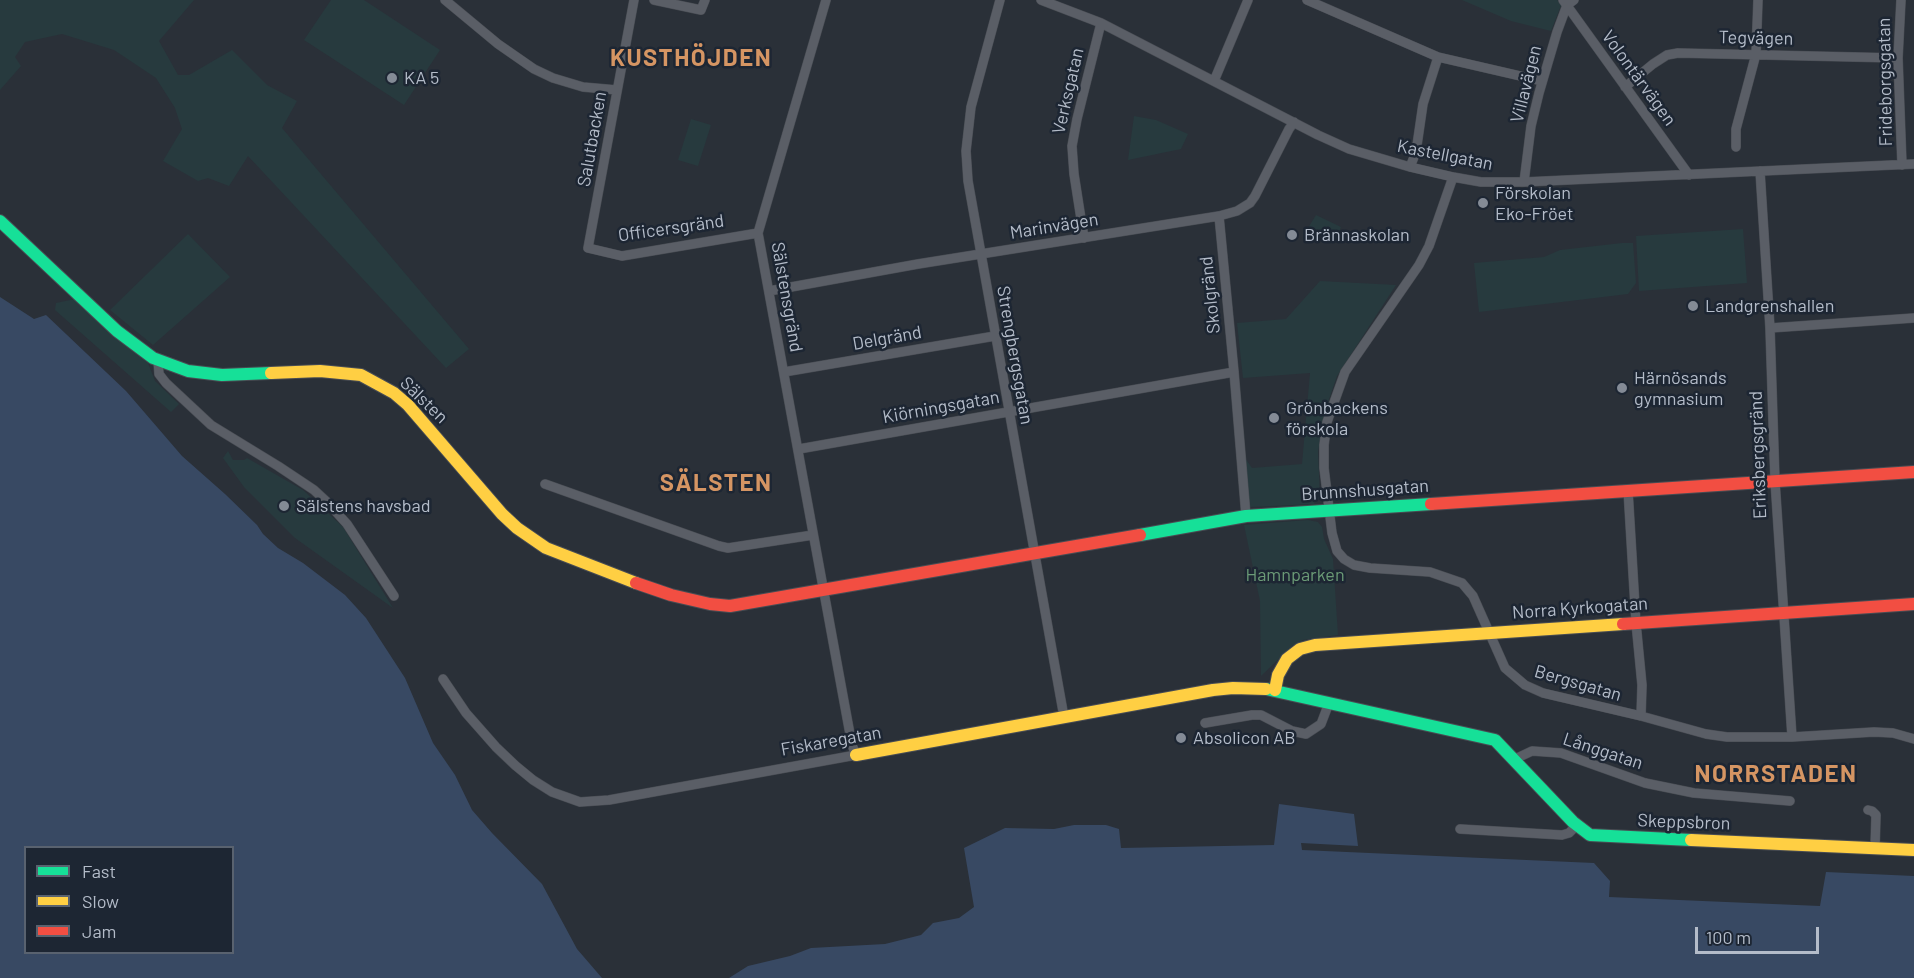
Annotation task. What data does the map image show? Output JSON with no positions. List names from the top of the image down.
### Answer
{
  "streets": {
    "street": [
      "Tegvägen",
      "Volontärvägen",
      "Frideborgsgatan",
      "Villavägen",
      "Verksgatan",
      "Salutbacken",
      "Kastellgatan",
      "Marinvägen",
      "Officersgränd",
      "Skolgränd",
      "Sälstensgränd",
      "Delgränd",
      "Strengbergsgatan",
      "Sälsten",
      "Kiörningsgatan",
      "Eriksbergsgränd",
      "Brunnshusgatan",
      "Norra Kyrkogatan",
      "Bergsgatan",
      "Fiskaregatan",
      "Långgatan",
      "Skeppsbron"
    ]
  },
  "crossings": [
    ["Tegvägen", "Volontärvägen"],
    ["Tegvägen", "Frideborgsgatan"],
    ["Volontärvägen", "Villavägen"],
    ["Volontärvägen", "Kastellgatan"],
    ["Frideborgsgatan", "Kastellgatan"],
    ["Villavägen", "Kastellgatan"],
    ["Verksgatan", "Kastellgatan"],
    ["Verksgatan", "Marinvägen"],
    ["Salutbacken", "Officersgränd"],
    ["Kastellgatan", "Marinvägen"],
    ["Kastellgatan", "Eriksbergsgränd"],
    ["Marinvägen", "Skolgränd"],
    ["Marinvägen", "Sälstensgränd"],
    ["Marinvägen", "Strengbergsgatan"],
    ["Officersgränd", "Sälstensgränd"],
    ["Skolgränd", "Kiörningsgatan"],
    ["Skolgränd", "Brunnshusgatan"],
    ["Sälstensgränd", "Delgränd"],
    ["Sälstensgränd", "Sälsten"],
    ["Sälstensgränd", "Kiörningsgatan"],
    ["Sälstensgränd", "Brunnshusgatan"],
    ["Sälstensgränd", "Fiskaregatan"],
    ["Delgränd", "Strengbergsgatan"],
    ["Strengbergsgatan", "Kiörningsgatan"],
    ["Strengbergsgatan", "Brunnshusgatan"],
    ["Strengbergsgatan", "Fiskaregatan"],
    ["Sälsten", "Brunnshusgatan"],
    ["Eriksbergsgränd", "Brunnshusgatan"],
    ["Eriksbergsgränd", "Norra Kyrkogatan"],
    ["Eriksbergsgränd", "Bergsgatan"],
    ["Brunnshusgatan", "Bergsgatan"],
    ["Norra Kyrkogatan", "Bergsgatan"],
    ["Norra Kyrkogatan", "Fiskaregatan"]
  ],
  "districts": ["KUSTHÖJDEN", "SÄLSTEN", "NORRSTADEN"],
  "parks": ["Hamnparken"],
  "places": [
    "KA 5",
    "Förskolan Eko-Fröet",
    "Brännaskolan",
    "Landgrenshallen",
    "Härnösands gymnasium",
    "Grönbackens förskola",
    "Sälstens havsbad",
    "Absolicon AB"
  ],
  "legend": ["Fast", "Slow", "Jam"],
  "scale_bar": "100 m"
}
